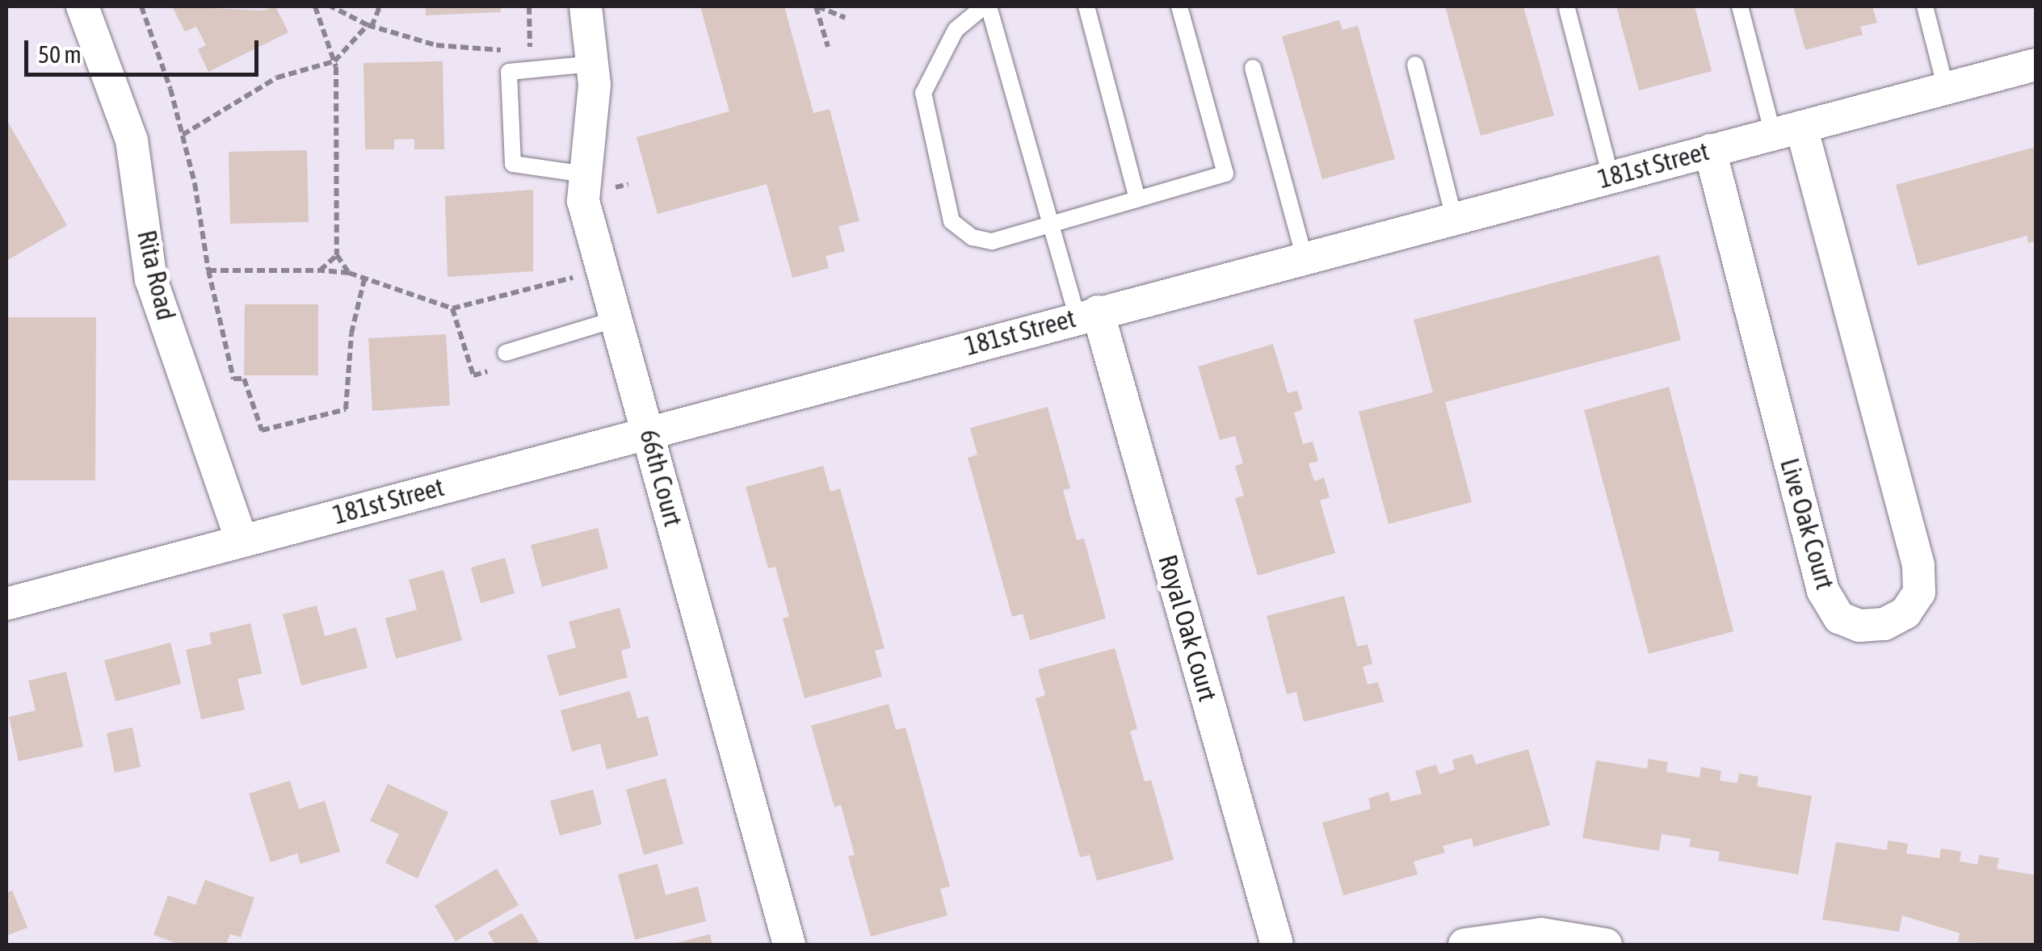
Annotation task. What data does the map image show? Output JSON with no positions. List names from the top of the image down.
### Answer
{
  "streets": {
    "street": [
      "181st Street",
      "Rita Road",
      "66th Court",
      "Live Oak Court",
      "Royal Oak Court"
    ]
  },
  "crossings": [
    ["181st Street", "Rita Road"],
    ["181st Street", "66th Court"],
    ["181st Street", "Live Oak Court"],
    ["181st Street", "Royal Oak Court"]
  ],
  "scale_bar": "50 m"
}
